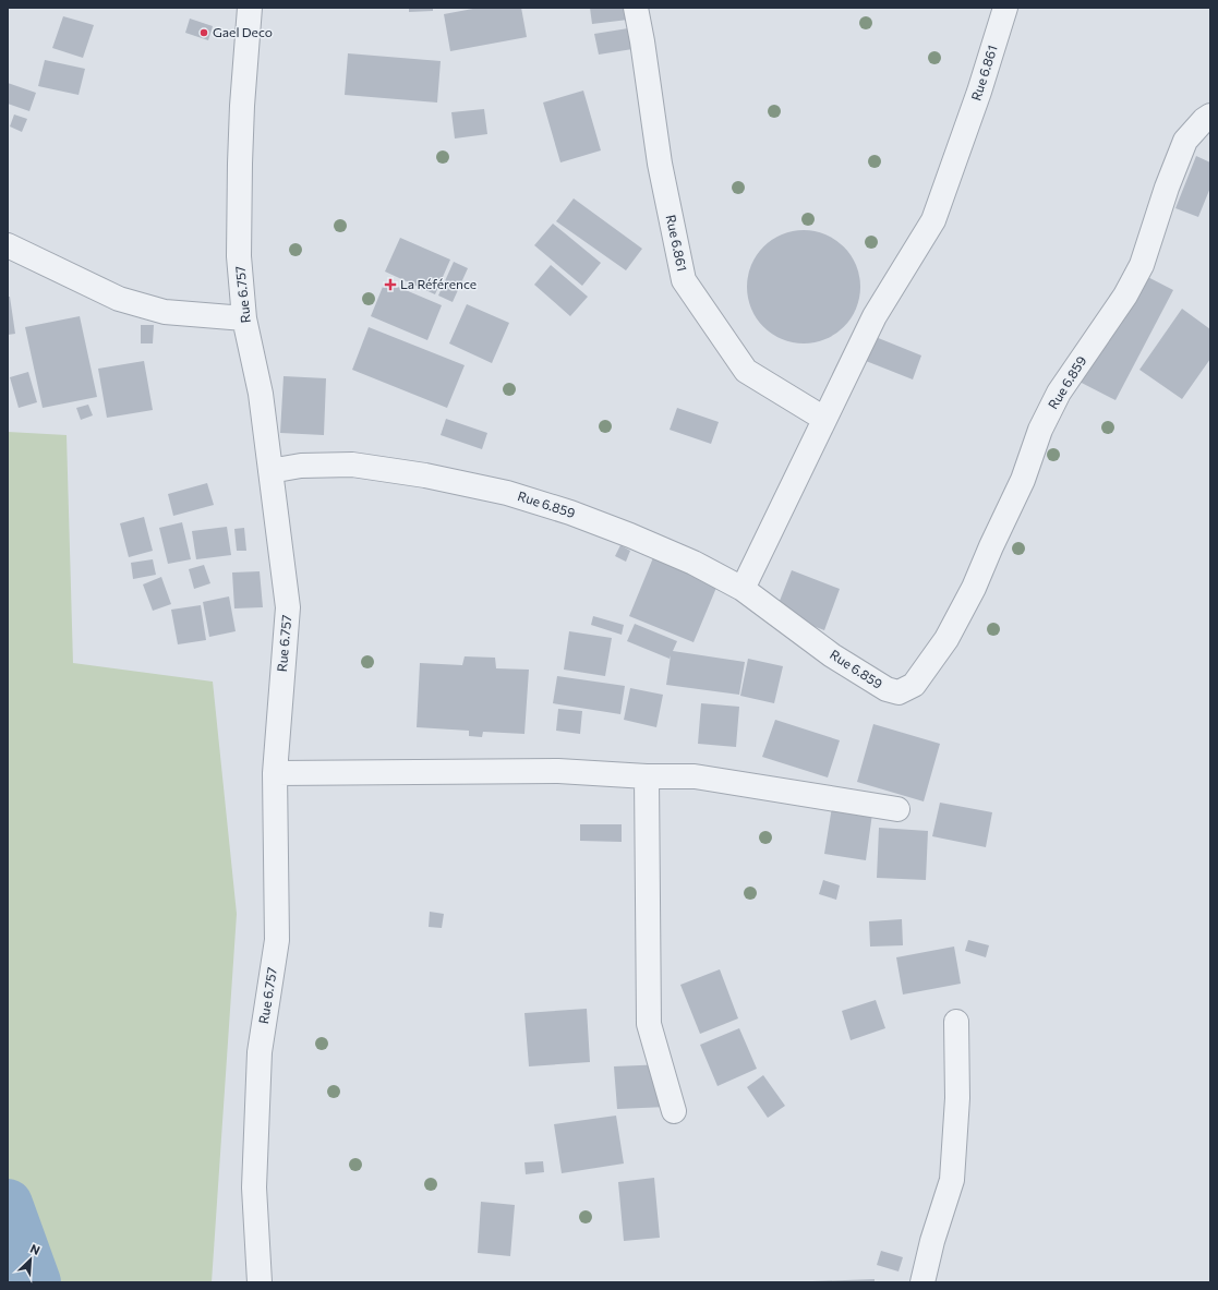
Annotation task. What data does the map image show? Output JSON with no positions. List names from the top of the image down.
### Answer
{
  "streets": {
    "street": ["Rue 6.861", "Rue 6.757", "Rue 6.859"]
  },
  "crossings": [
    ["Rue 6.861", "Rue 6.859"],
    ["Rue 6.757", "Rue 6.859"]
  ],
  "places": {
    "other": ["Gael Deco"],
    "health": ["La Référence"]
  },
  "north": "top right"
}
